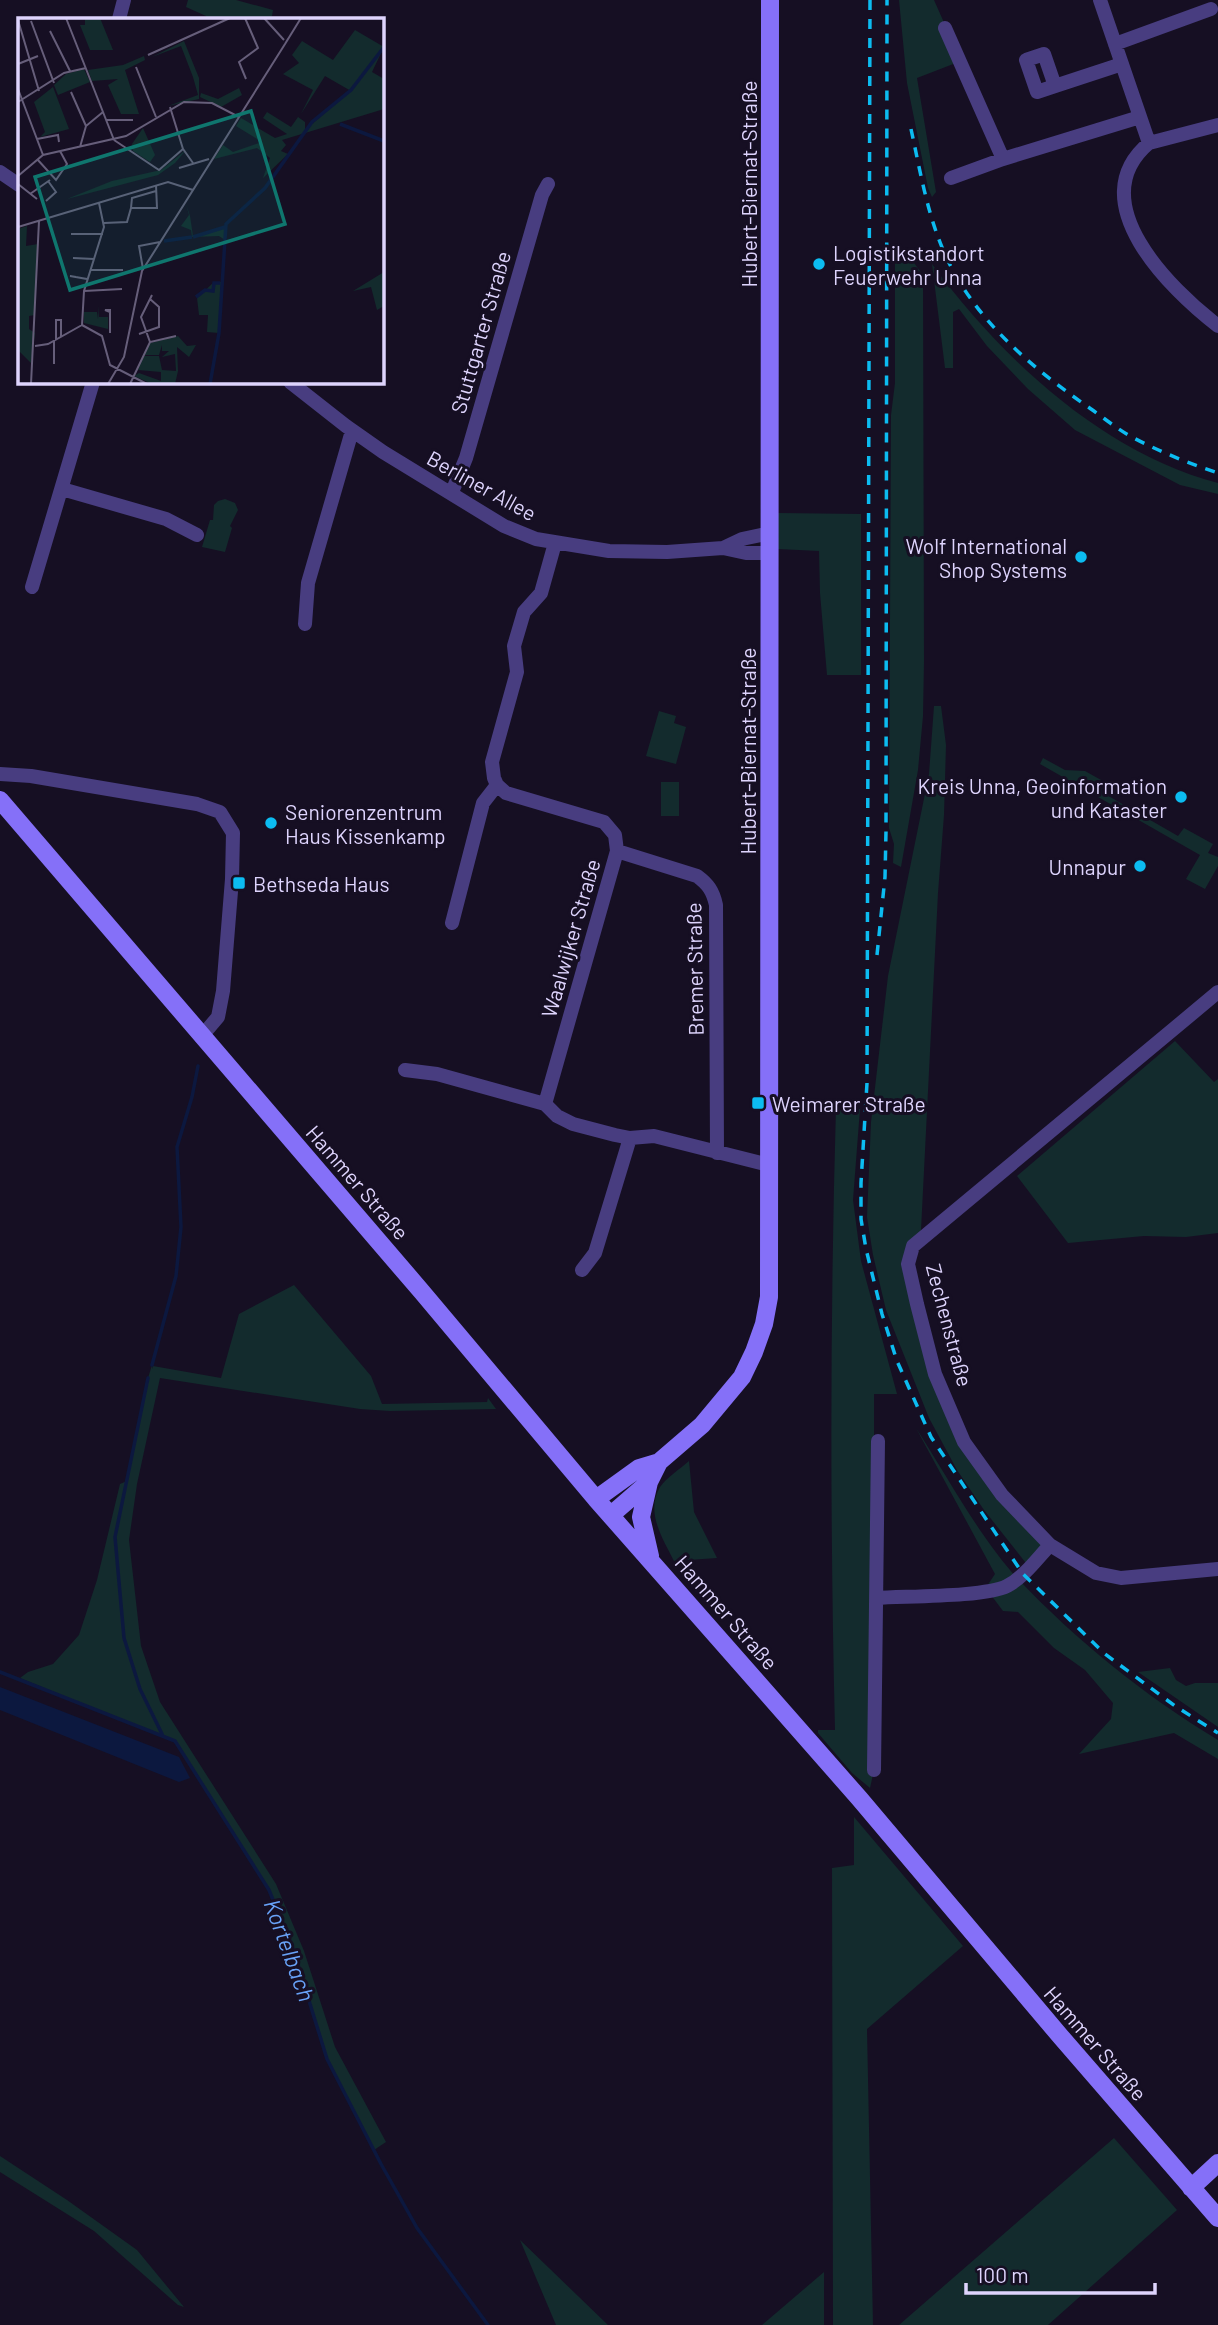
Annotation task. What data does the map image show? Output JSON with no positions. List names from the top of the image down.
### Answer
{
  "streets": {
    "main road": ["Hubert-Biernat-Straße", "Hammer Straße"],
    "street": [
      "Stuttgarter Straße",
      "Berliner Allee",
      "Waalwijker Straße",
      "Bremer Straße",
      "Zechenstraße"
    ]
  },
  "crossings": [
    ["Hubert-Biernat-Straße", "Berliner Allee"],
    ["Hubert-Biernat-Straße", "Hammer Straße"],
    ["Stuttgarter Straße", "Berliner Allee"],
    ["Waalwijker Straße", "Bremer Straße"]
  ],
  "water": ["Kortelbach"],
  "places": {
    "other": [
      "Logistikstandort Feuerwehr Unna",
      "Wolf International Shop Systems",
      "Kreis Unna, Geoinformation und Kataster",
      "Seniorenzentrum Haus Kissenkamp",
      "Unnapur"
    ],
    "transit": ["Bethseda Haus", "Weimarer Straße"]
  },
  "scale_bar": "100 m"
}
